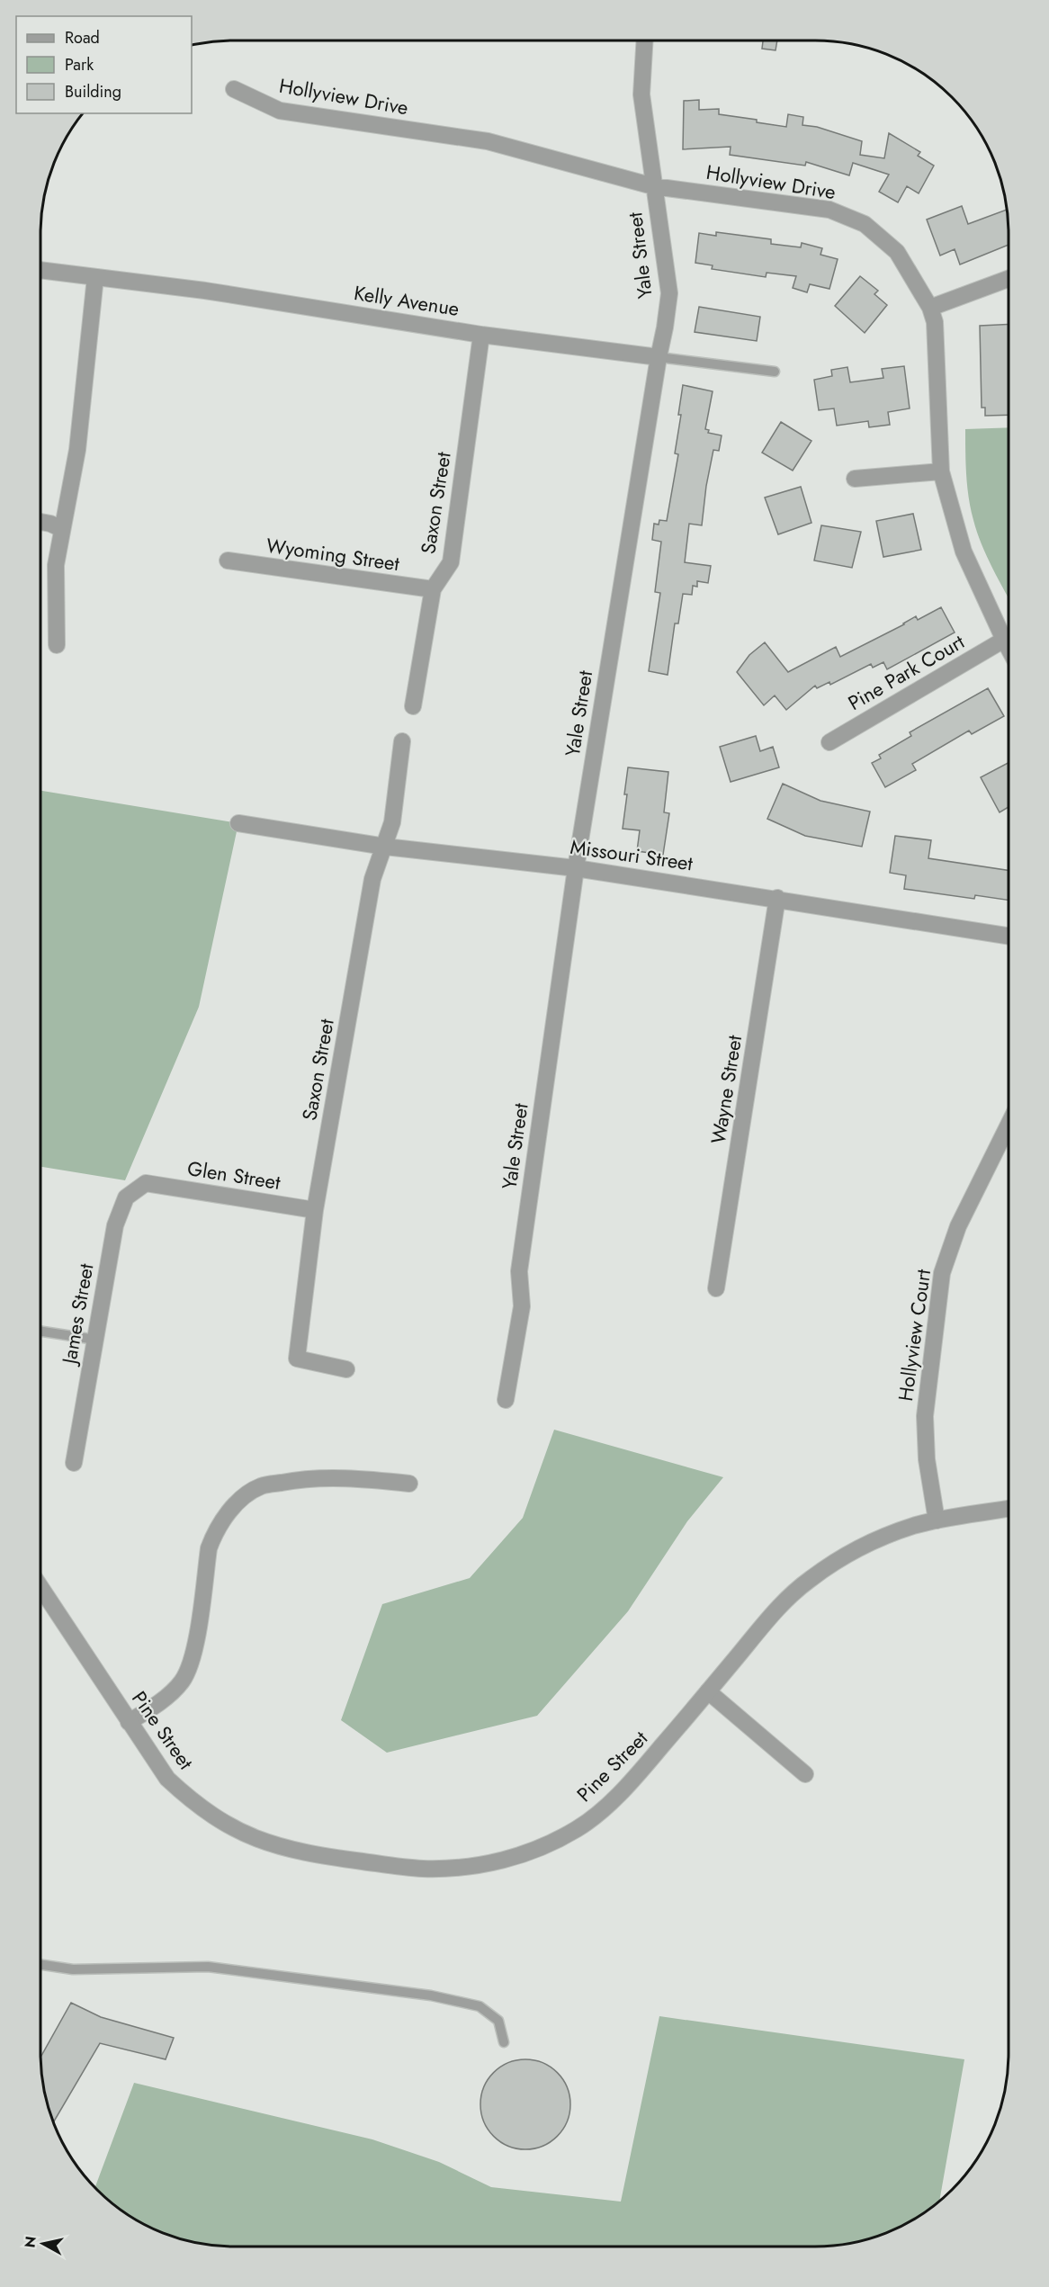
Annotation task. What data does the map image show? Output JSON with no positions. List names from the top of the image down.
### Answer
{
  "streets": {
    "street": [
      "Hollyview Drive",
      "Yale Street",
      "Kelly Avenue",
      "Saxon Street",
      "Wyoming Street",
      "Pine Park Court",
      "Missouri Street",
      "Wayne Street",
      "Glen Street",
      "James Street",
      "Hollyview Court",
      "Pine Street"
    ]
  },
  "crossings": [
    ["Hollyview Drive", "Yale Street"],
    ["Hollyview Drive", "Pine Park Court"],
    ["Yale Street", "Kelly Avenue"],
    ["Yale Street", "Missouri Street"],
    ["Kelly Avenue", "Saxon Street"],
    ["Saxon Street", "Wyoming Street"],
    ["Saxon Street", "Missouri Street"],
    ["Saxon Street", "Glen Street"],
    ["Missouri Street", "Wayne Street"],
    ["Glen Street", "James Street"],
    ["Hollyview Court", "Pine Street"]
  ],
  "legend": ["Road", "Park", "Building"],
  "north": "left"
}
